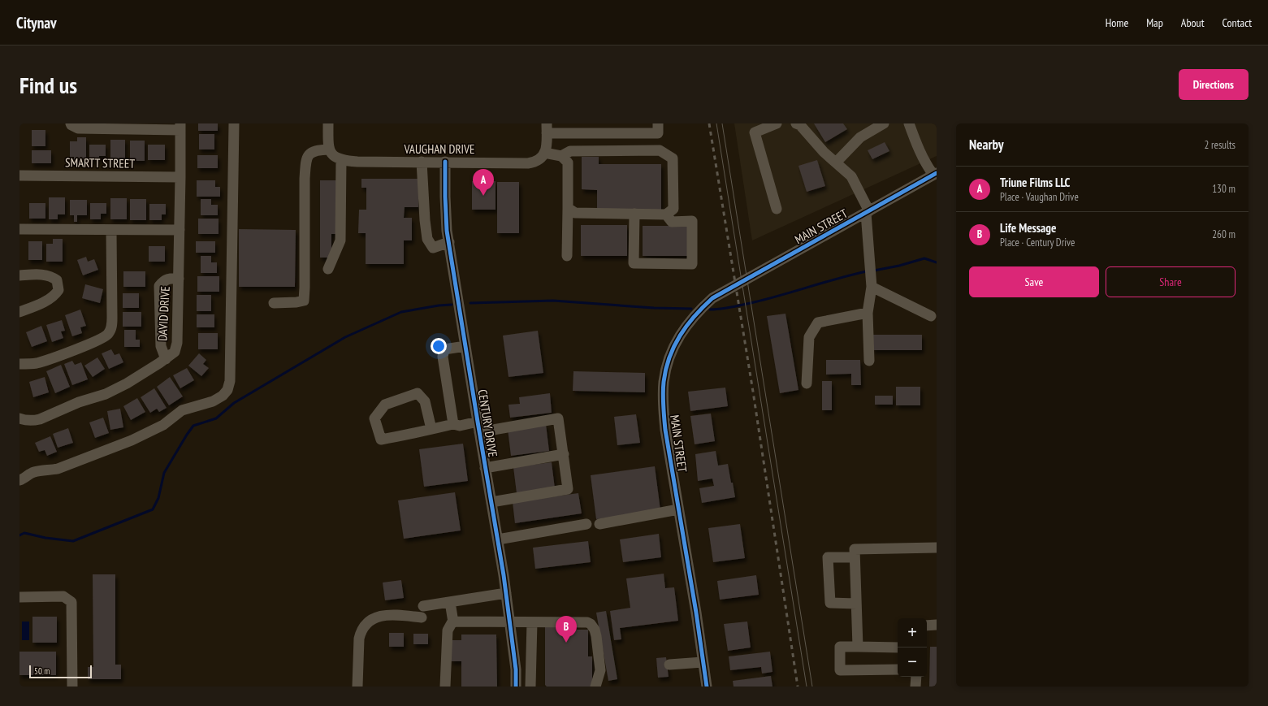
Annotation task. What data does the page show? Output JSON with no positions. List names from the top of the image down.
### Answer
{
  "streets": {
    "street": [
      "VAUGHAN DRIVE",
      "SMARTT STREET",
      "MAIN STREET",
      "DAVID DRIVE",
      "CENTURY DRIVE"
    ]
  },
  "crossings": [
    ["VAUGHAN DRIVE", "CENTURY DRIVE"],
    ["SMARTT STREET", "DAVID DRIVE"]
  ],
  "scale_bar": "50 m",
  "page": {
    "header": "Citynav",
    "nav": [
      "Home",
      "Map",
      "About",
      "Contact"
    ],
    "buttons": [
      "Directions",
      ["Save", "Share"]
    ],
    "title": "Find us",
    "heading": ["Nearby", "2 results"],
    "list": [
      {
        "mark": "A",
        "name": "Triune Films LLC",
        "note": "Place · Vaughan Drive",
        "value": "130 m"
      },
      {
        "mark": "B",
        "name": "Life Message",
        "note": "Place · Century Drive",
        "value": "260 m"
      }
    ],
    "pins": ["A", "B"],
    "map_buttons": ["+", "−"],
    "scale": "50 m"
  }
}
